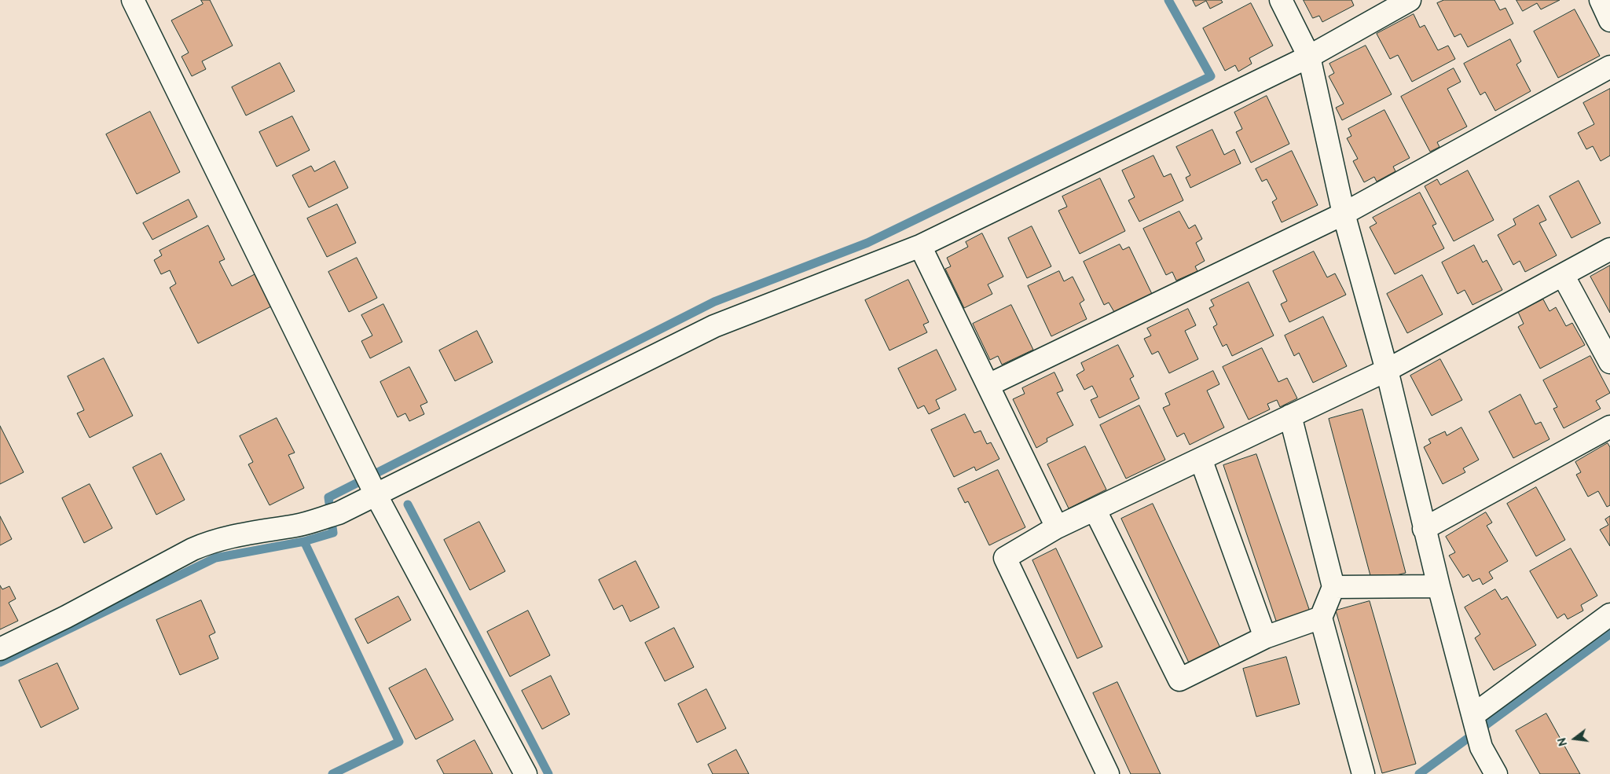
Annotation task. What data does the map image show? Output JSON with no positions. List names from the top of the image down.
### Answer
{
  "north": "left"
}
